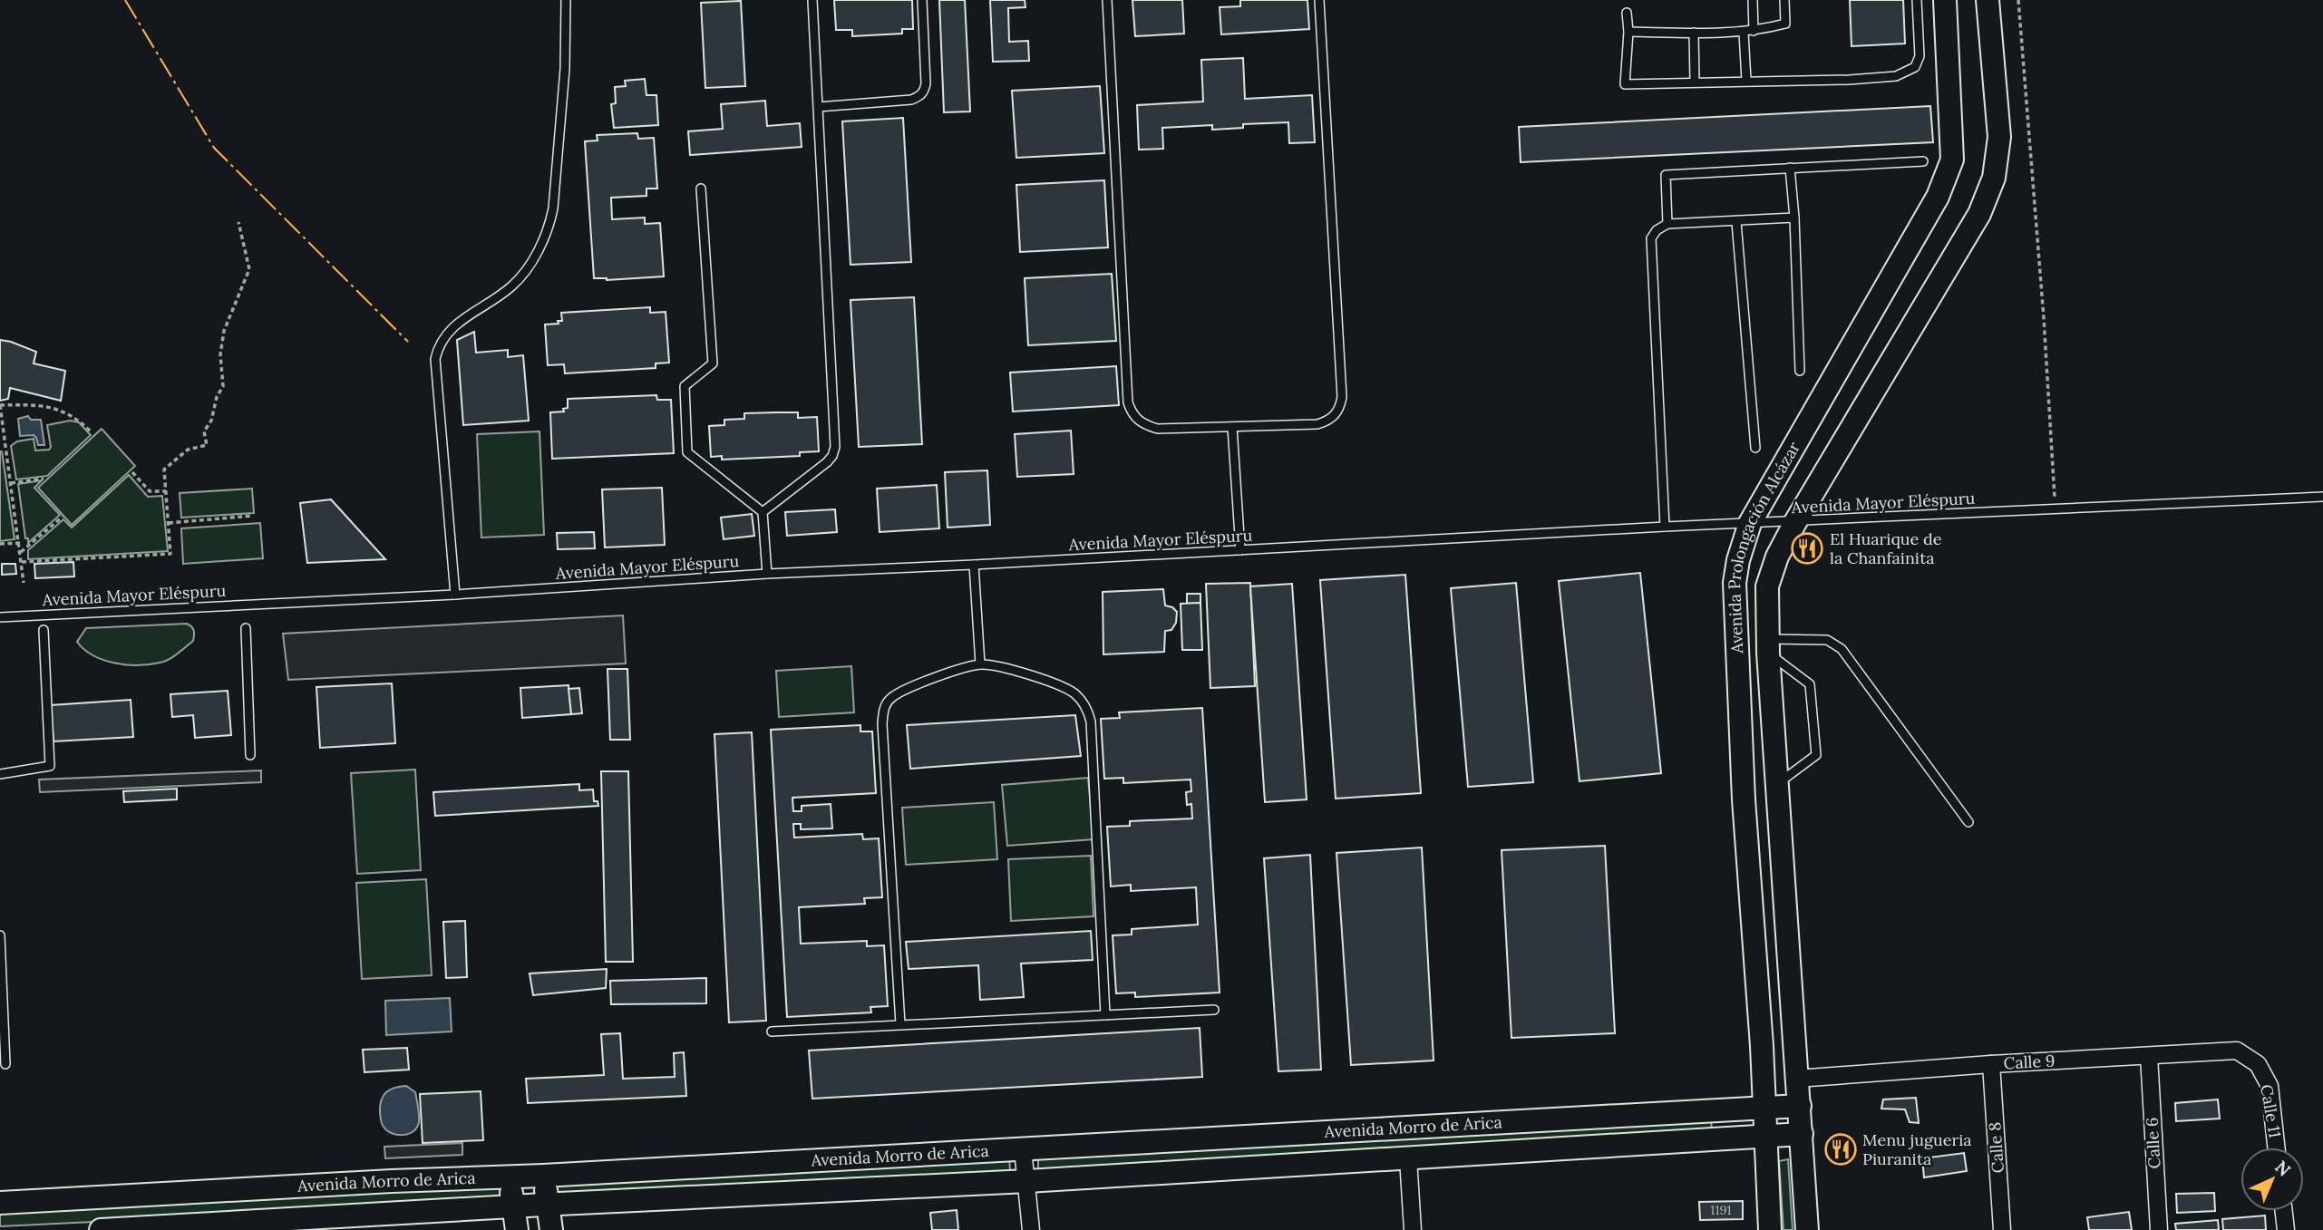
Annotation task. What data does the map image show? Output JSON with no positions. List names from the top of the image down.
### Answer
{
  "streets": {
    "main road": ["Avenida Prolongación Alcázar", "Avenida Morro de Arica"],
    "street": [
      "Calle 9",
      "Calle 11",
      "Calle 6",
      "Calle 8"
    ],
    "lane": ["Avenida Mayor Eléspuru"]
  },
  "crossings": [
    ["Avenida Mayor Eléspuru", "Avenida Prolongación Alcázar"],
    ["Avenida Prolongación Alcázar", "Calle 9"],
    ["Avenida Prolongación Alcázar", "Avenida Morro de Arica"],
    ["Calle 9", "Calle 11"],
    ["Calle 9", "Calle 6"],
    ["Calle 9", "Calle 8"]
  ],
  "places": {
    "restaurant": ["El Huarique de la Chanfainita", "Menu jugueria Piuranita"]
  },
  "house_numbers": ["1191"],
  "north": "top right"
}
